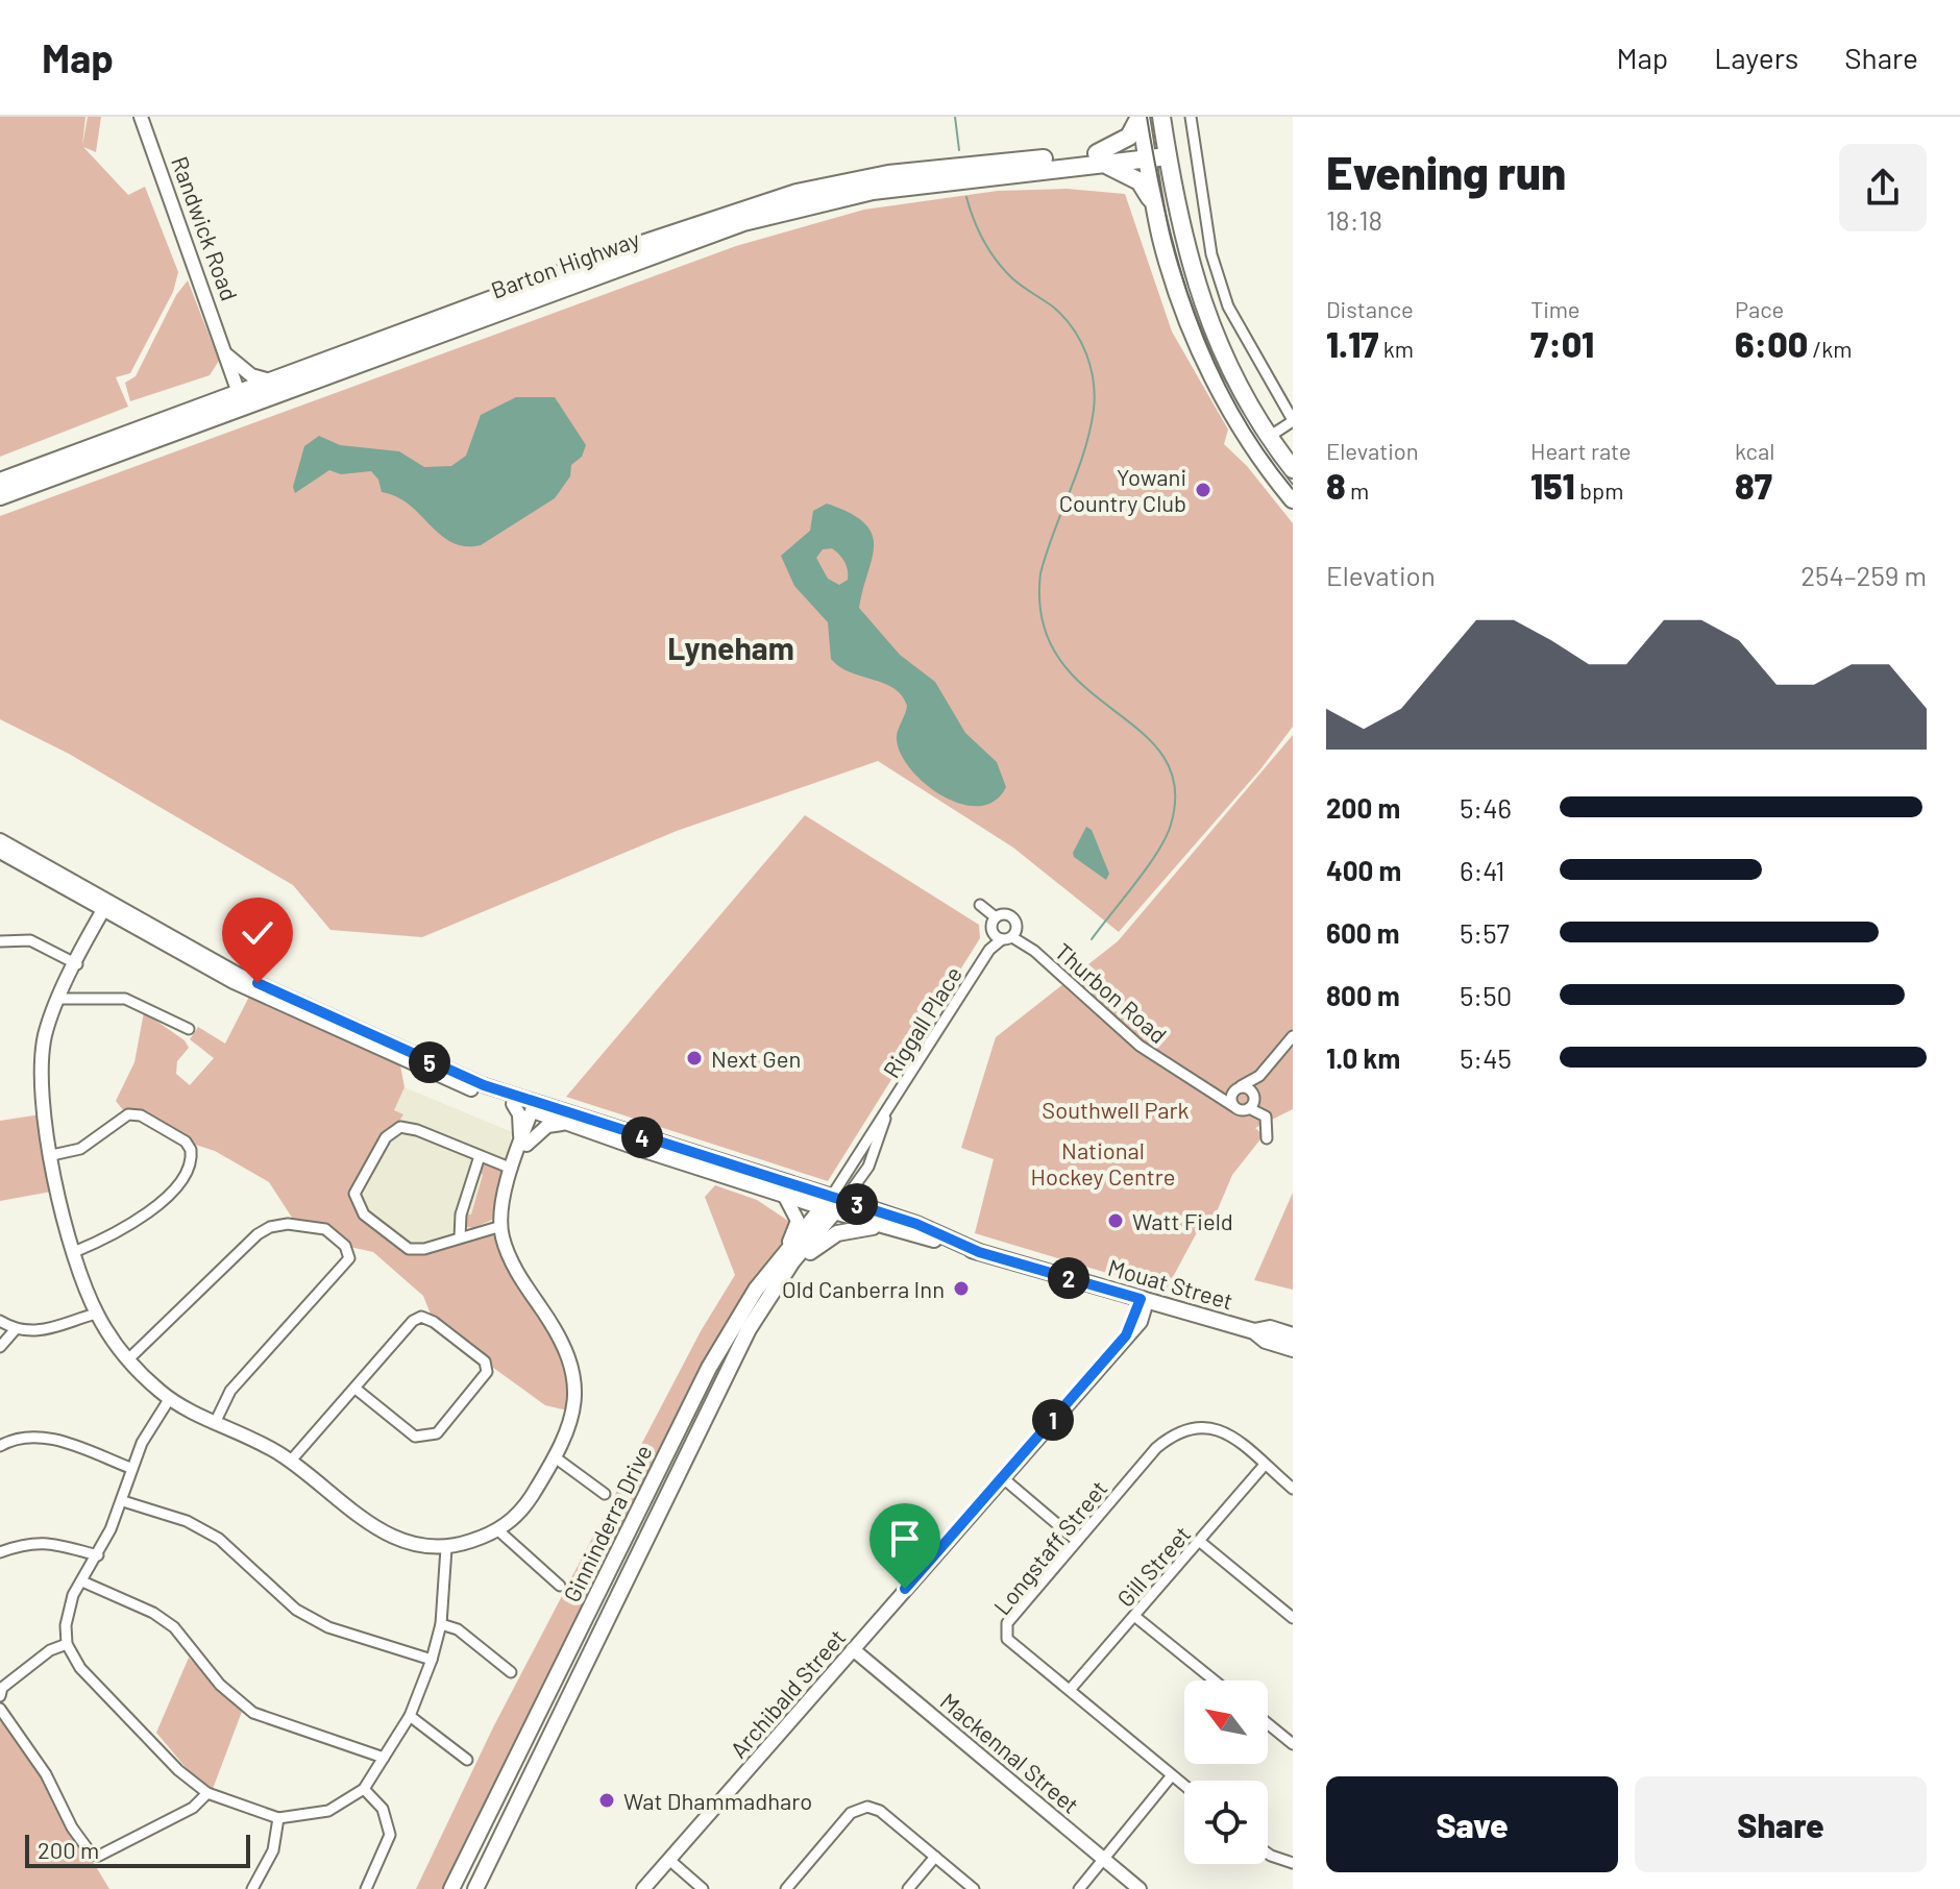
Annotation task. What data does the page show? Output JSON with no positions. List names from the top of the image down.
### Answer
{
  "streets": {
    "highway": ["Barton Highway"],
    "main road": ["Mouat Street", "Ginninderra Drive"],
    "street": [
      "Randwick Road",
      "Thurbon Road",
      "Riggall Place",
      "Longstaff Street",
      "Gill Street",
      "Archibald Street",
      "Mackennal Street"
    ]
  },
  "crossings": [
    ["Randwick Road", "Barton Highway"],
    ["Thurbon Road", "Riggall Place"],
    ["Riggall Place", "Mouat Street"],
    ["Riggall Place", "Ginninderra Drive"],
    ["Mouat Street", "Ginninderra Drive"],
    ["Mouat Street", "Archibald Street"],
    ["Longstaff Street", "Gill Street"],
    ["Archibald Street", "Mackennal Street"]
  ],
  "districts": ["Lyneham"],
  "parks": ["Southwell Park", "National Hockey Centre"],
  "places": [
    "Yowani Country Club",
    "Next Gen",
    "Watt Field",
    "Old Canberra Inn",
    "Wat Dhammadharo"
  ],
  "scale_bar": "200 m",
  "north": "top left",
  "page": {
    "header": "Map",
    "nav": ["Map", "Layers", "Share"],
    "heading": ["Evening run", "18:18"],
    "stats": [
      ["Distance", "1.17 km"],
      ["Time", "7:01"],
      ["Pace", "6:00 /km"],
      ["Elevation", "8 m"],
      ["Heart rate", "151 bpm"],
      ["kcal", "87"]
    ],
    "chart": ["Elevation", "254–259 m"],
    "list": [
      {
        "name": "200 m",
        "note": "5:46"
      },
      {
        "name": "400 m",
        "note": "6:41"
      },
      {
        "name": "600 m",
        "note": "5:57"
      },
      {
        "name": "800 m",
        "note": "5:50"
      },
      {
        "name": "1.0 km",
        "note": "5:45"
      }
    ],
    "pins": [
      "5",
      "4",
      "3",
      "2",
      "1"
    ],
    "buttons": ["Save", "Share"],
    "scale": "200 m"
  }
}
